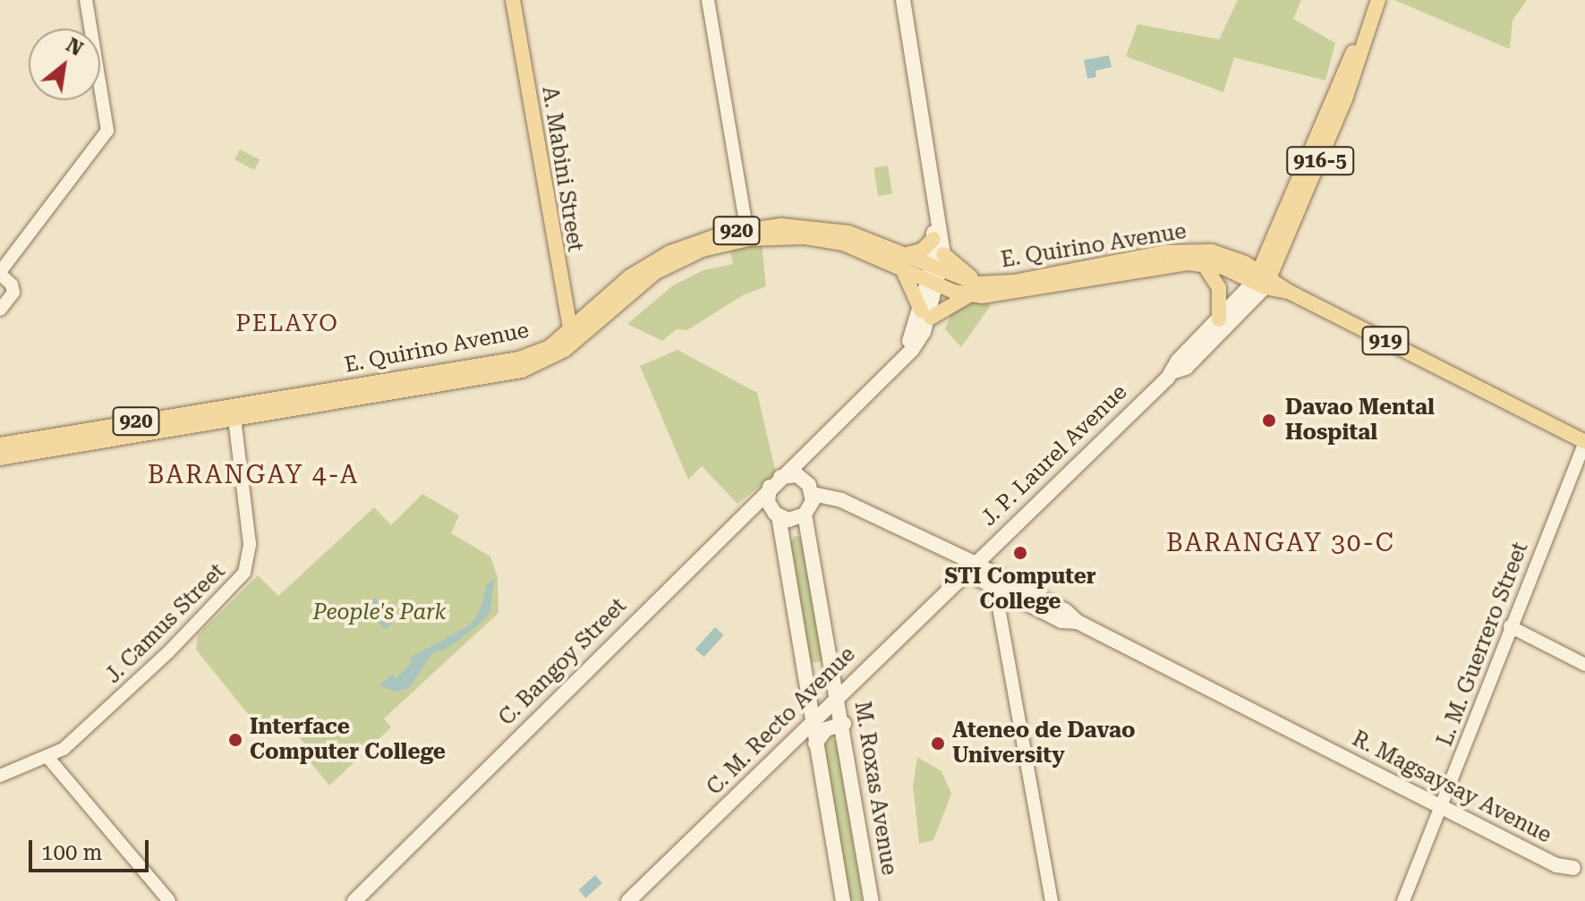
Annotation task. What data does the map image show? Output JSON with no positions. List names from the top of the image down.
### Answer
{
  "streets": {
    "main road": [
      "916-5",
      "A. Mabini Street",
      "920",
      "E. Quirino Avenue",
      "919",
      "J. P. Laurel Avenue",
      "C. Bangoy Street",
      "C. M. Recto Avenue",
      "R. Magsaysay Avenue",
      "M. Roxas Avenue"
    ],
    "street": ["J. Camus Street", "L. M. Guerrero Street"]
  },
  "crossings": [
    ["A. Mabini Street", "E. Quirino Avenue"],
    ["E. Quirino Avenue", "919"],
    ["E. Quirino Avenue", "J. P. Laurel Avenue"],
    ["E. Quirino Avenue", "J. Camus Street"],
    ["E. Quirino Avenue", "C. Bangoy Street"],
    ["919", "J. P. Laurel Avenue"],
    ["919", "L. M. Guerrero Street"],
    ["J. P. Laurel Avenue", "C. M. Recto Avenue"],
    ["J. P. Laurel Avenue", "R. Magsaysay Avenue"],
    ["L. M. Guerrero Street", "R. Magsaysay Avenue"],
    ["C. Bangoy Street", "R. Magsaysay Avenue"],
    ["C. Bangoy Street", "M. Roxas Avenue"],
    ["C. M. Recto Avenue", "R. Magsaysay Avenue"],
    ["C. M. Recto Avenue", "M. Roxas Avenue"],
    ["R. Magsaysay Avenue", "M. Roxas Avenue"]
  ],
  "districts": ["PELAYO", "BARANGAY 4-A", "BARANGAY 30-C"],
  "parks": ["People's Park"],
  "places": [
    "Davao Mental Hospital",
    "STI Computer College",
    "Interface Computer College",
    "Ateneo de Davao University"
  ],
  "scale_bar": "100 m",
  "north": "top right"
}
